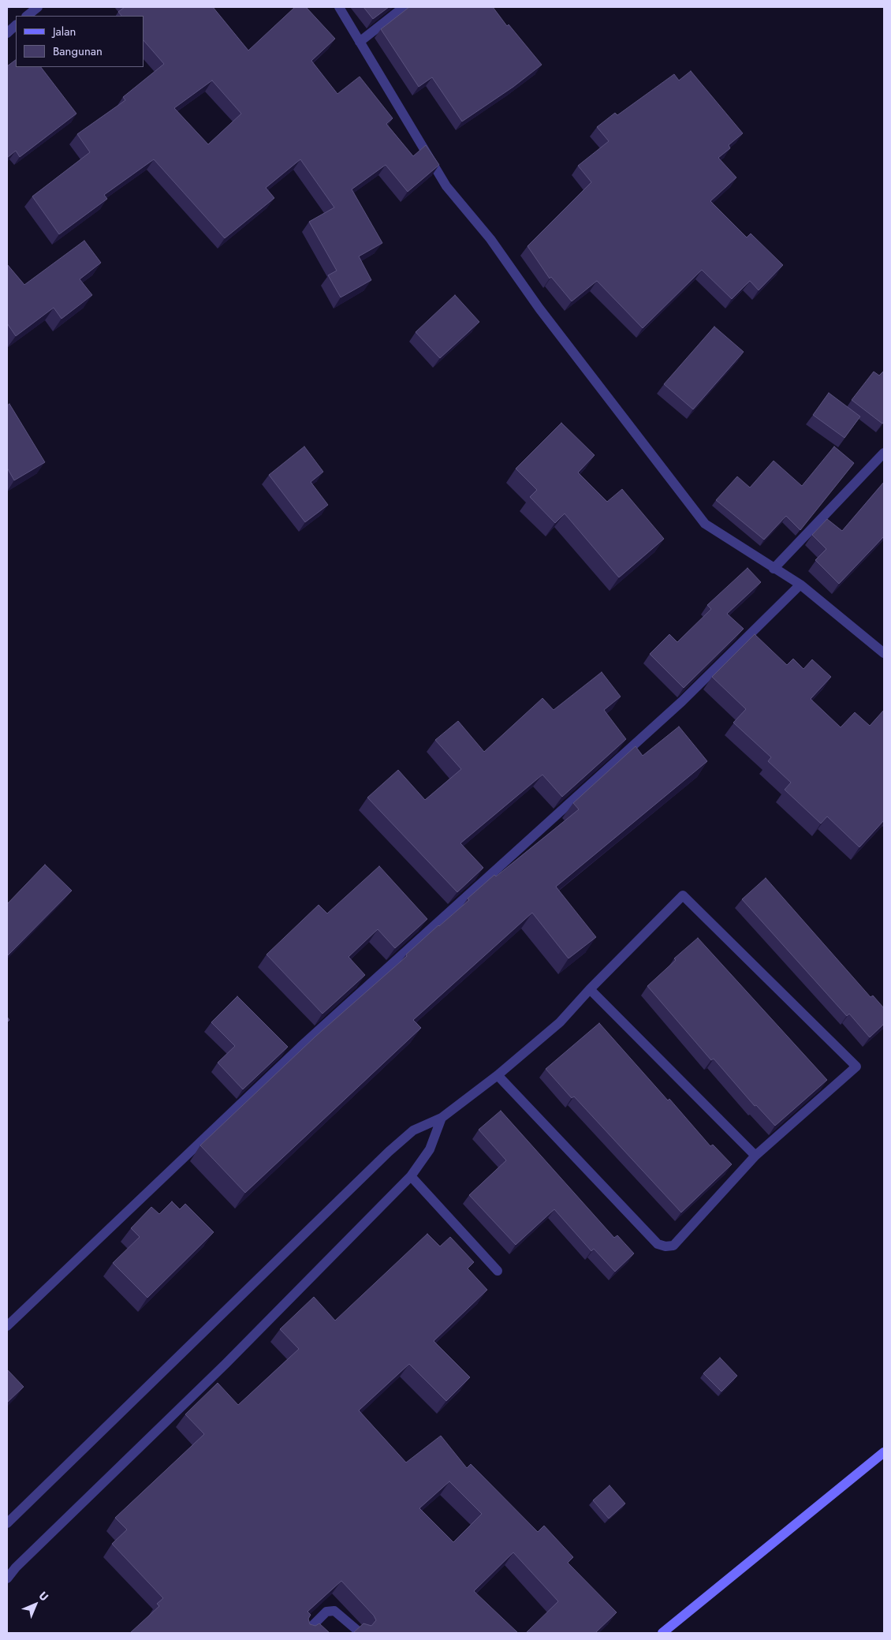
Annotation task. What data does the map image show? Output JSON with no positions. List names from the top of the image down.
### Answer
{
  "legend": ["Jalan", "Bangunan"],
  "north": "top right"
}
